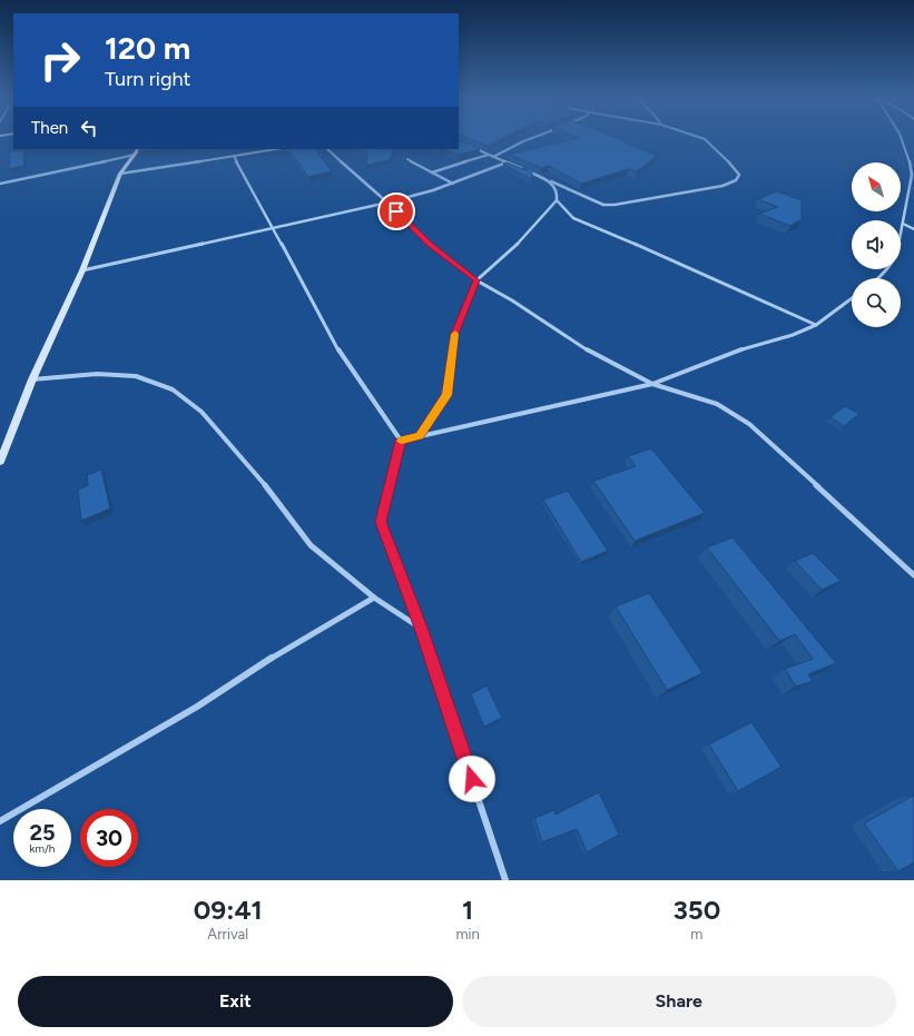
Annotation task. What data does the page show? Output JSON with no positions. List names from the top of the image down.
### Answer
{
  "north": "top left",
  "page": {
    "turn": ["120 m", "Turn right"],
    "then": "Then",
    "speed": "25 km/h",
    "limit": "30",
    "eta": [
      "09:41",
      "Arrival",
      "1",
      "min",
      "350",
      "m"
    ],
    "buttons": ["Exit", "Share"]
  }
}
